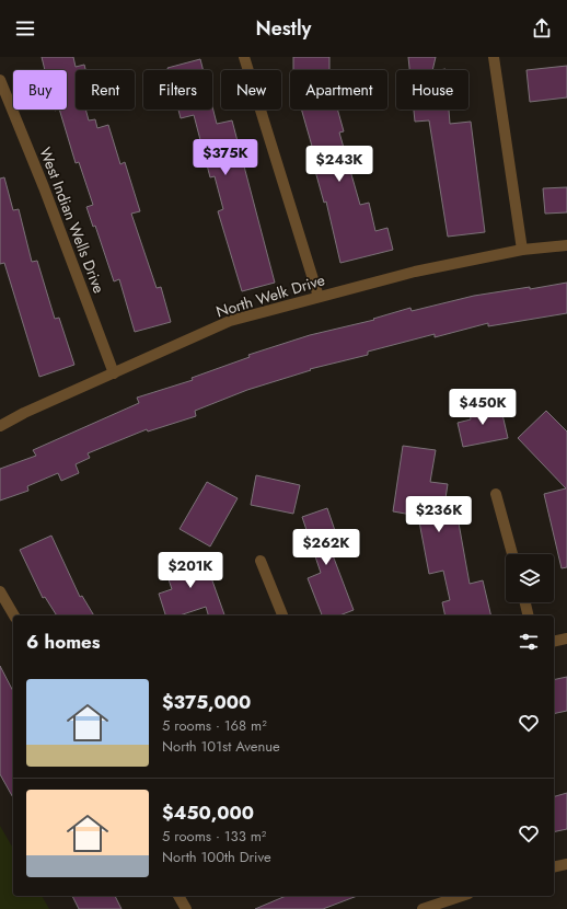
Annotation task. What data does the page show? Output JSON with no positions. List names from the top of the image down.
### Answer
{
  "streets": {
    "street": ["West Indian Wells Drive", "North Welk Drive"]
  },
  "crossings": [
    ["West Indian Wells Drive", "North Welk Drive"]
  ],
  "page": {
    "header": "Nestly",
    "chip": [
      "Buy",
      "Rent",
      "Filters",
      "New",
      "Apartment",
      "House"
    ],
    "price": [
      "$375K",
      "$243K",
      "$450K",
      "$236K",
      "$262K",
      "$201K"
    ],
    "heading": "6 homes",
    "list": [
      {
        "name": "$375,000",
        "note": "5 rooms · 168 m² · North 101st Avenue"
      },
      {
        "name": "$450,000",
        "note": "5 rooms · 133 m² · North 100th Drive"
      }
    ]
  }
}
